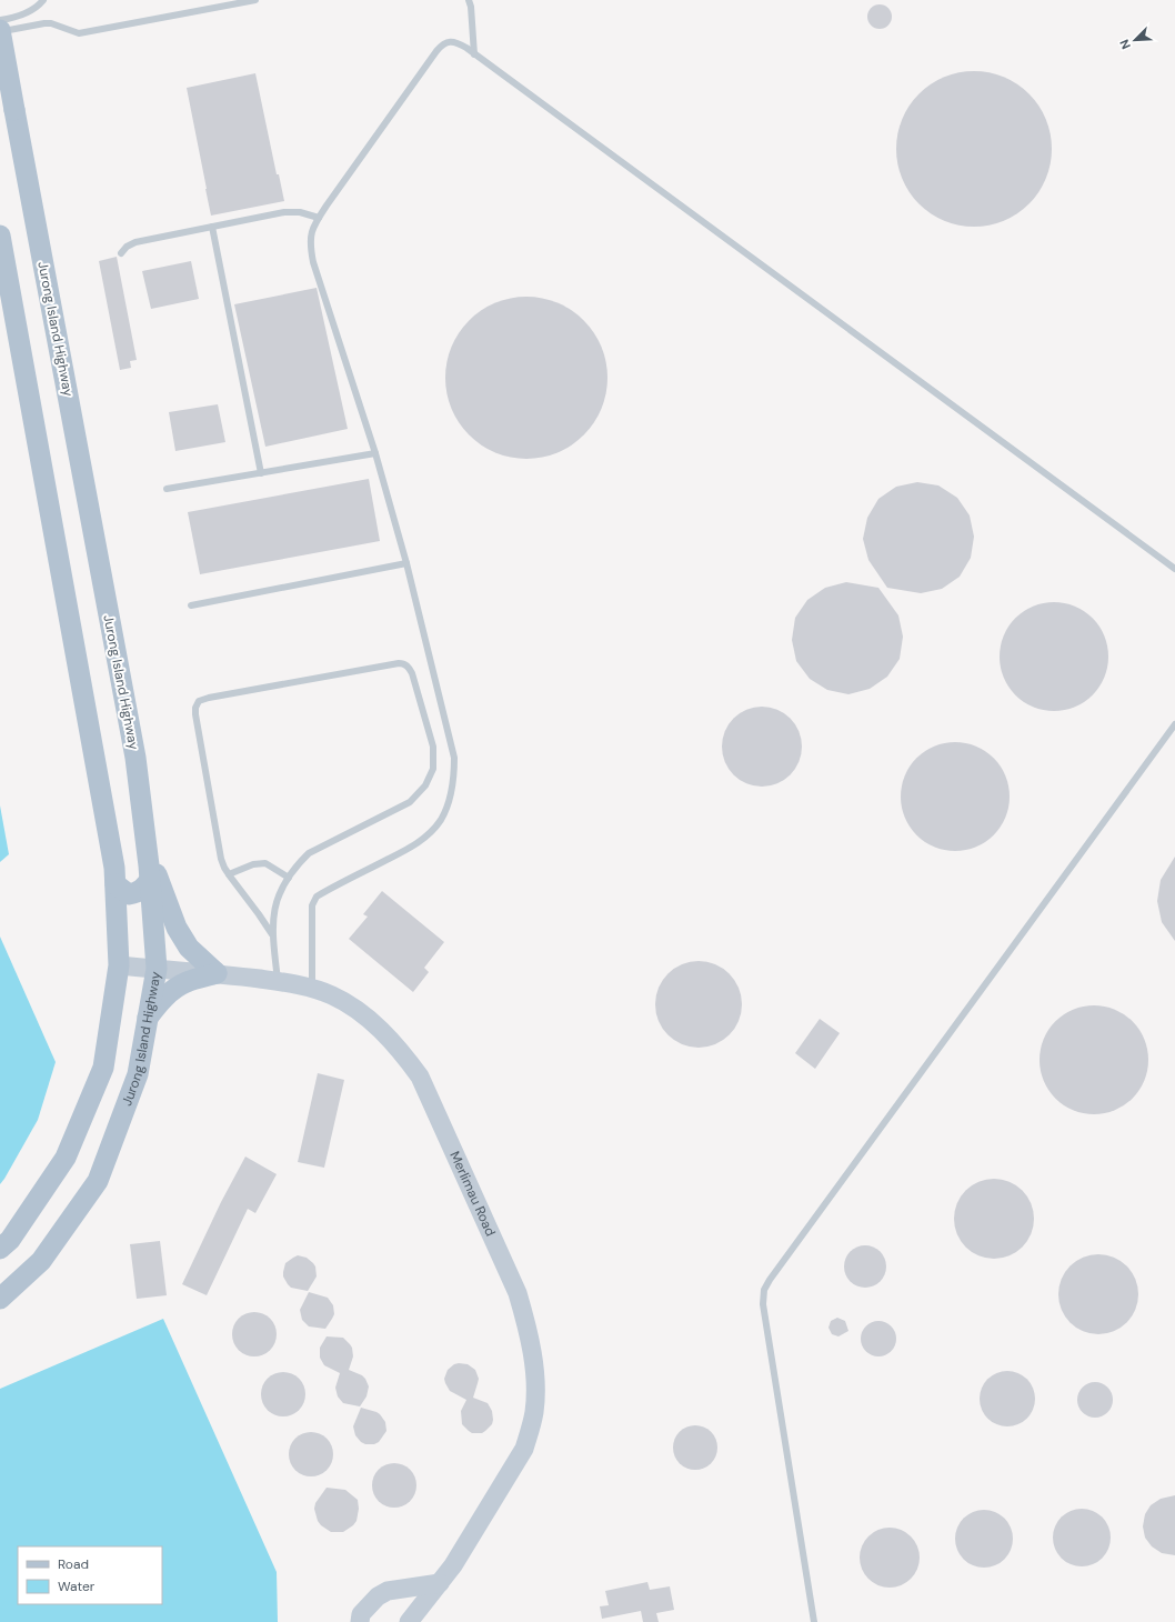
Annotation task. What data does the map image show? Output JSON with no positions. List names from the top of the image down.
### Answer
{
  "streets": {
    "main road": ["Jurong Island Highway"],
    "street": ["Merlimau Road"]
  },
  "crossings": [
    ["Jurong Island Highway", "Merlimau Road"]
  ],
  "legend": ["Road", "Water"],
  "north": "bottom left"
}
